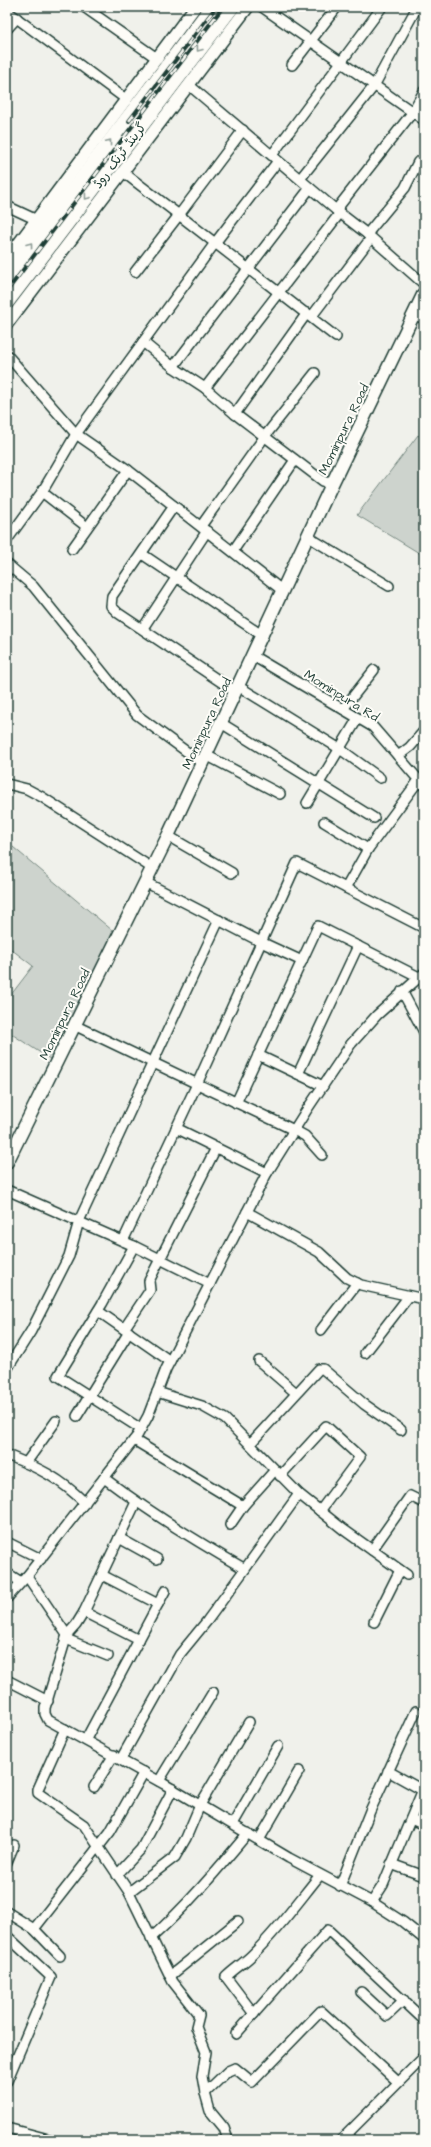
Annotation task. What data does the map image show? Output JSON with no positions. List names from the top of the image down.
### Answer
{
  "streets": {
    "main road": ["گرینڈ ٹرنک روڈ", "Mominpura Road"],
    "street": ["Mominpura Rd"]
  },
  "crossings": [
    ["Mominpura Road", "Mominpura Rd"]
  ]
}
